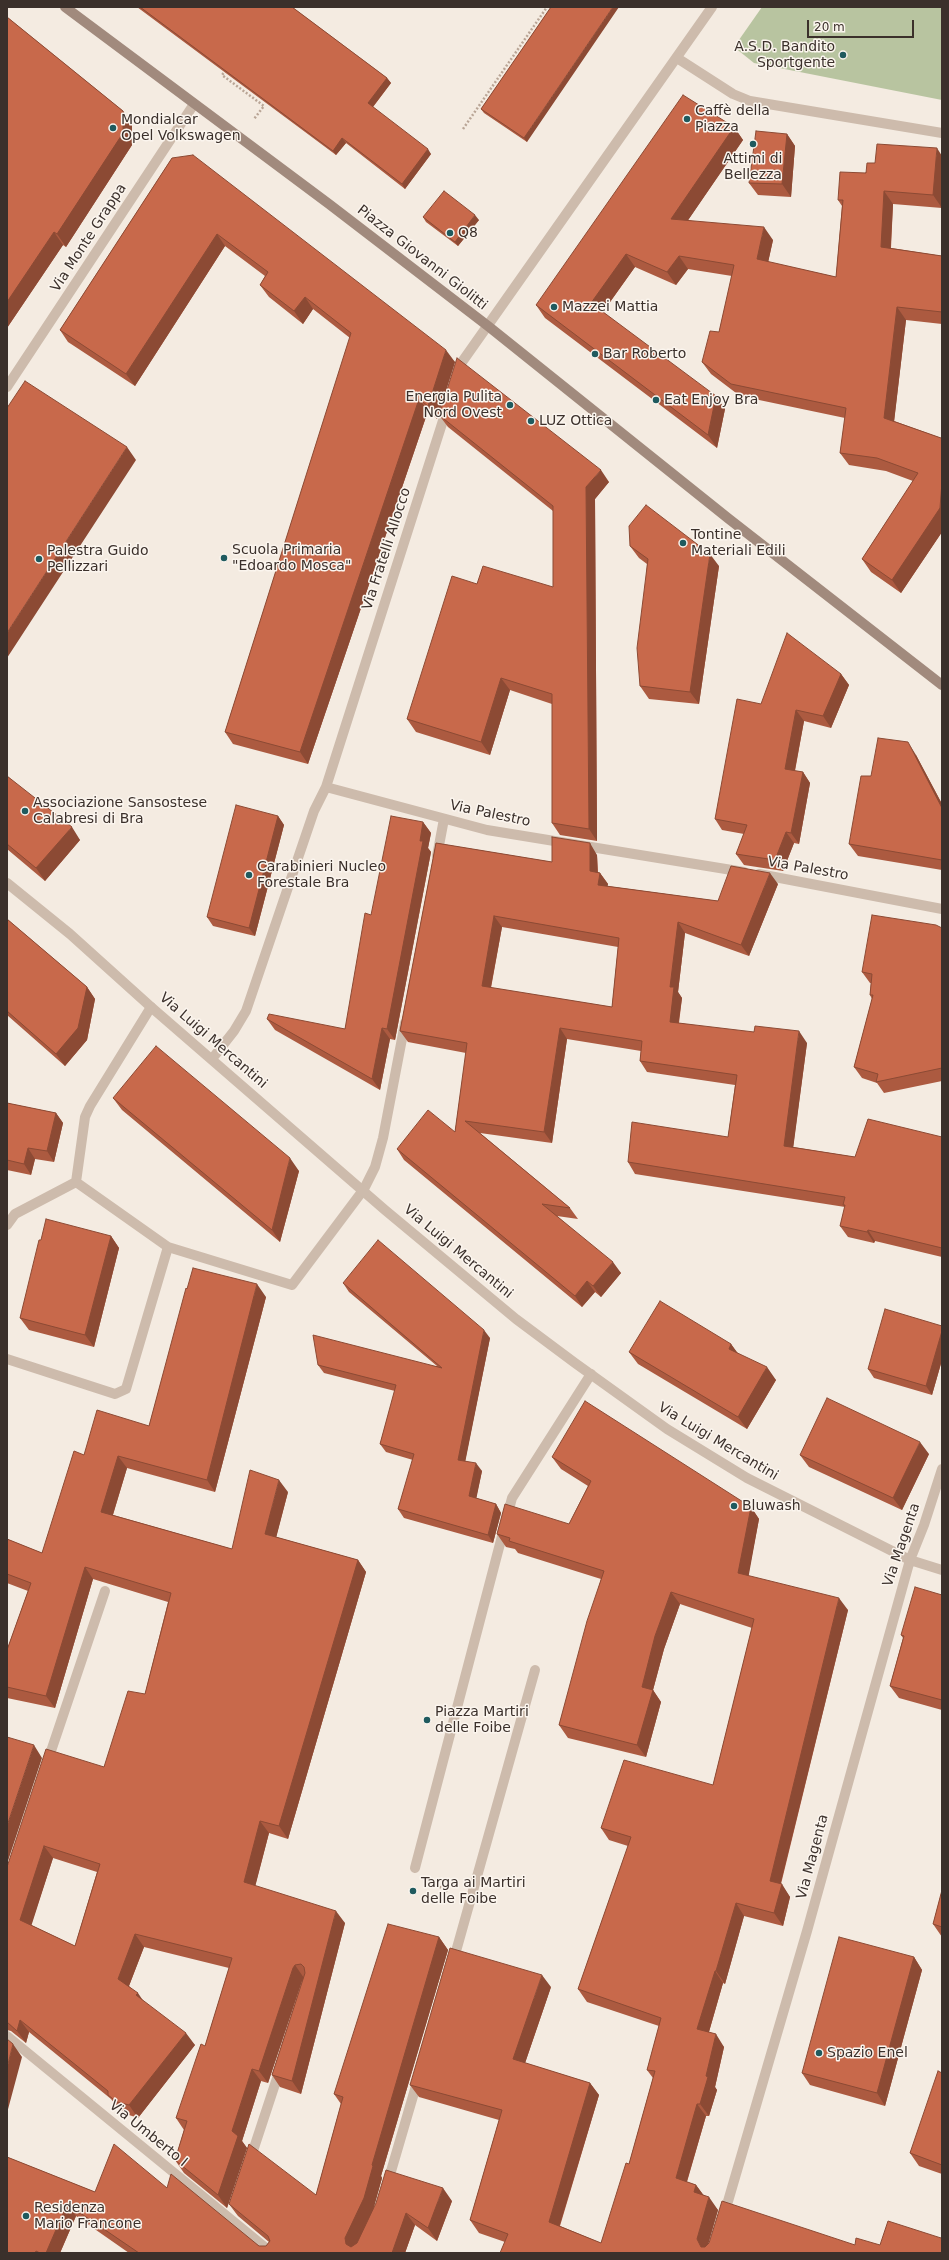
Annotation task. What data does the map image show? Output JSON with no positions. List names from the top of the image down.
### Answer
{
  "streets": {
    "main road": ["Piazza Giovanni Giolitti"],
    "street": [
      "Via Monte Grappa",
      "Via Fratelli Allocco",
      "Via Palestro",
      "Via Luigi Mercantini",
      "Via Magenta",
      "Via Umberto I"
    ]
  },
  "crossings": [
    ["Via Monte Grappa", "Piazza Giovanni Giolitti"],
    ["Via Fratelli Allocco", "Via Palestro"],
    ["Via Luigi Mercantini", "Via Magenta"]
  ],
  "places": [
    "A.S.D. Bandito Sportgente",
    "Caffè della Piazza",
    "Mondialcar Opel Volkswagen",
    "Attimi di Bellezza",
    "Q8",
    "Mazzei Mattia",
    "Bar Roberto",
    "Eat Enjoy Bra",
    "Energia Pulita Nord Ovest",
    "LUZ Ottica",
    "Tontine Materiali Edili",
    "Scuola Primaria \"Edoardo Mosca\"",
    "Palestra Guido Pellizzari",
    "Associazione Sansostese Calabresi di Bra",
    "Carabinieri Nucleo Forestale Bra",
    "Bluwash",
    "Piazza Martiri delle Foibe",
    "Targa ai Martiri delle Foibe",
    "Spazio Enel",
    "Residenza Mario Francone"
  ],
  "scale_bar": "20 m"
}
